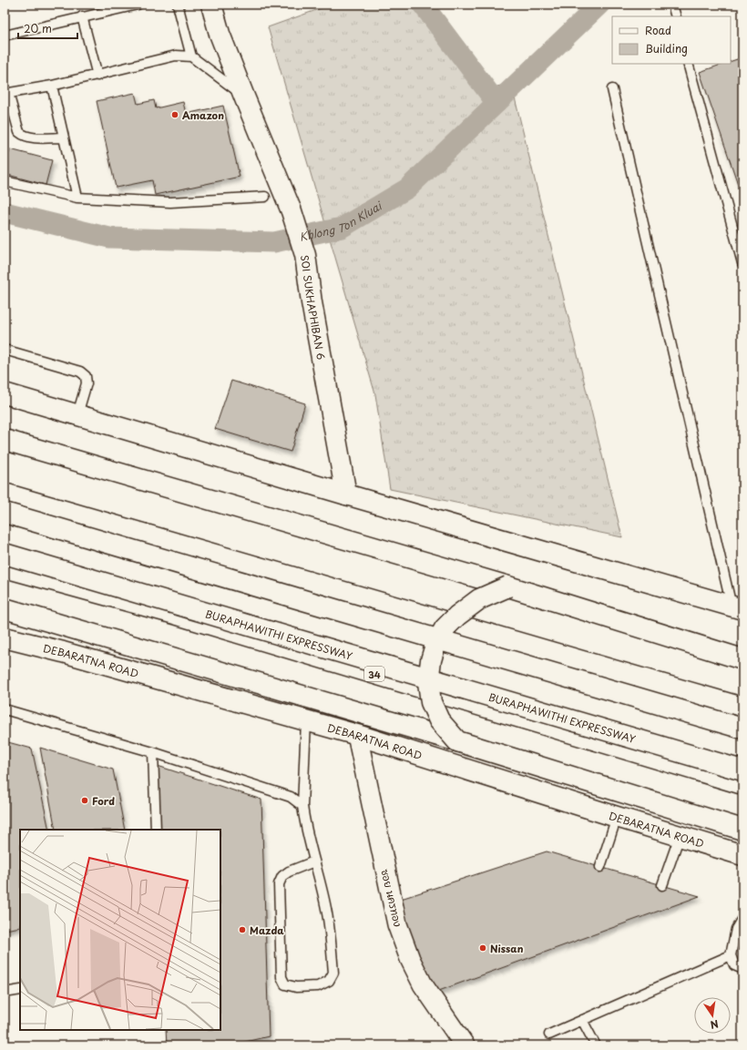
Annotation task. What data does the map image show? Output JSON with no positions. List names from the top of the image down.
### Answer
{
  "streets": {
    "main road": [
      "SOI SUKHAPHIBAN 6",
      "BURAPHAWITHI EXPRESSWAY",
      "DEBARATNA ROAD",
      "34"
    ],
    "street": ["ซอย นครทอง"]
  },
  "crossings": [
    ["DEBARATNA ROAD", "ซอย นครทอง"]
  ],
  "water": ["Khlong Ton Kluai"],
  "places": [
    "Amazon",
    "Ford",
    "Mazda",
    "Nissan"
  ],
  "legend": ["Road", "Building"],
  "scale_bar": "20 m",
  "north": "bottom"
}
